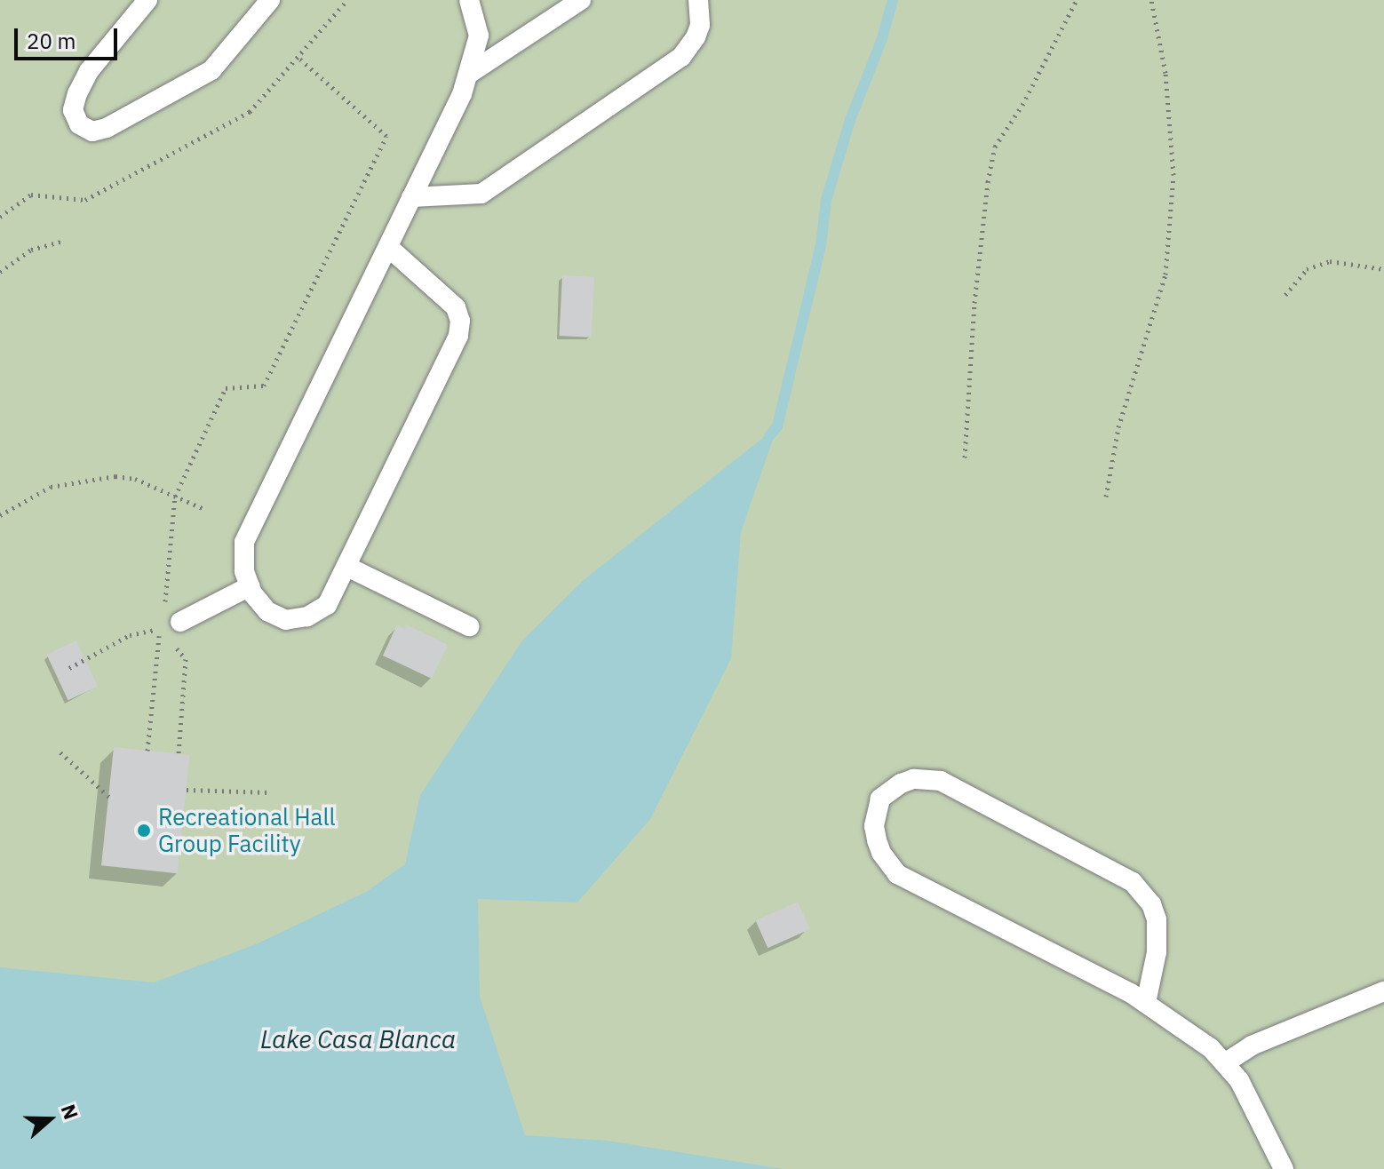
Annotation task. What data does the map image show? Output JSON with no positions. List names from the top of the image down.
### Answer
{
  "water": ["Lake Casa Blanca"],
  "places": ["Recreational Hall Group Facility"],
  "scale_bar": "20 m",
  "north": "right"
}
